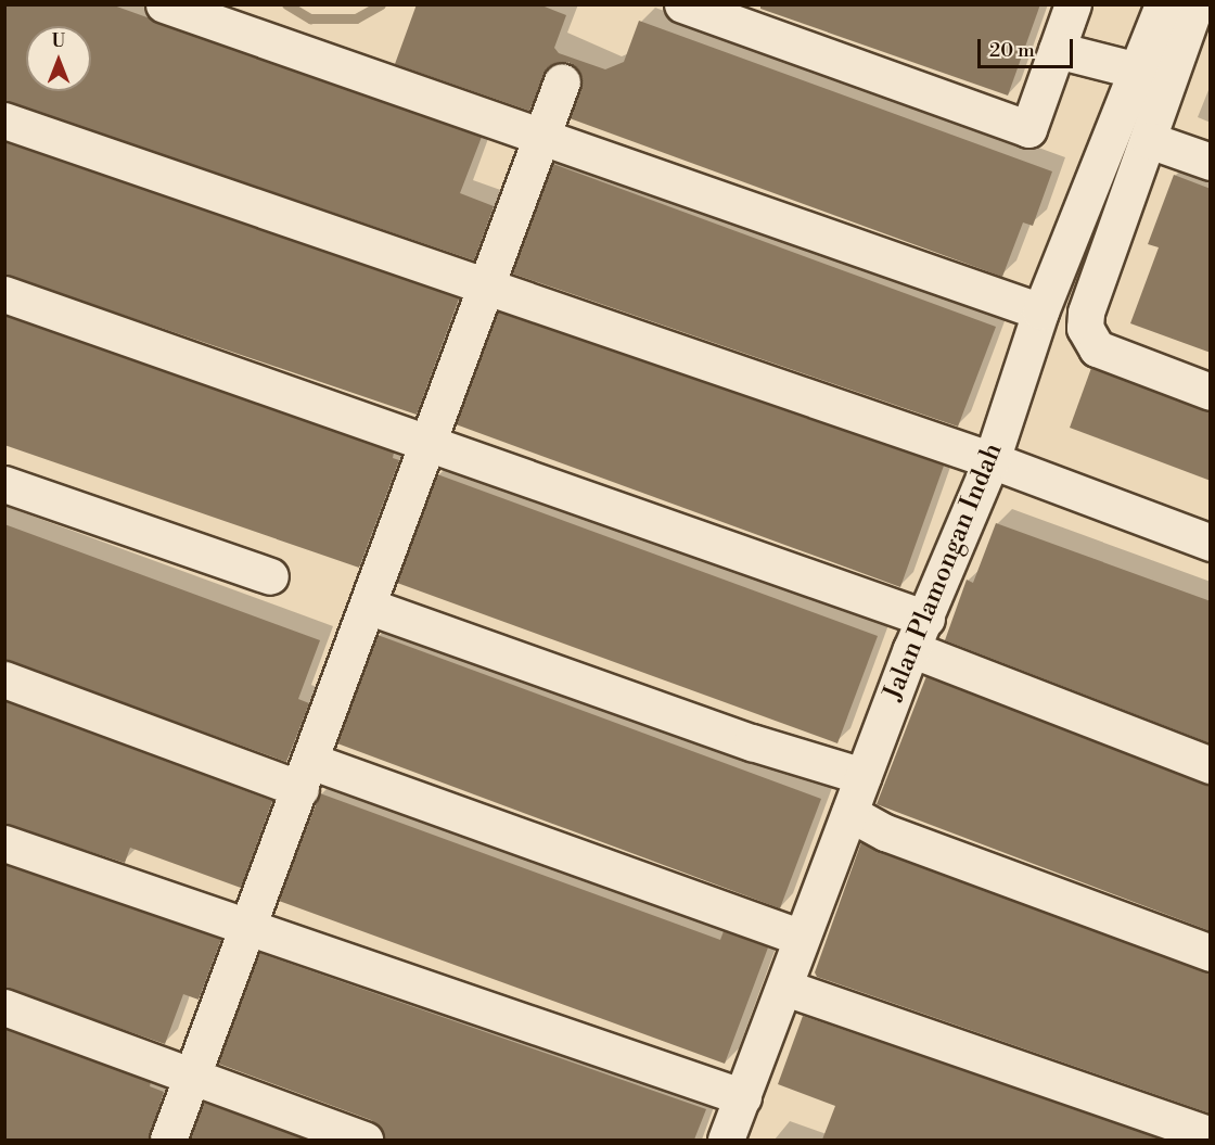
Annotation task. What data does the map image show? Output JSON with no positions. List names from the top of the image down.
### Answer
{
  "streets": {
    "street": ["Jalan Plamongan Indah"]
  },
  "scale_bar": "20 m",
  "north": "top"
}
